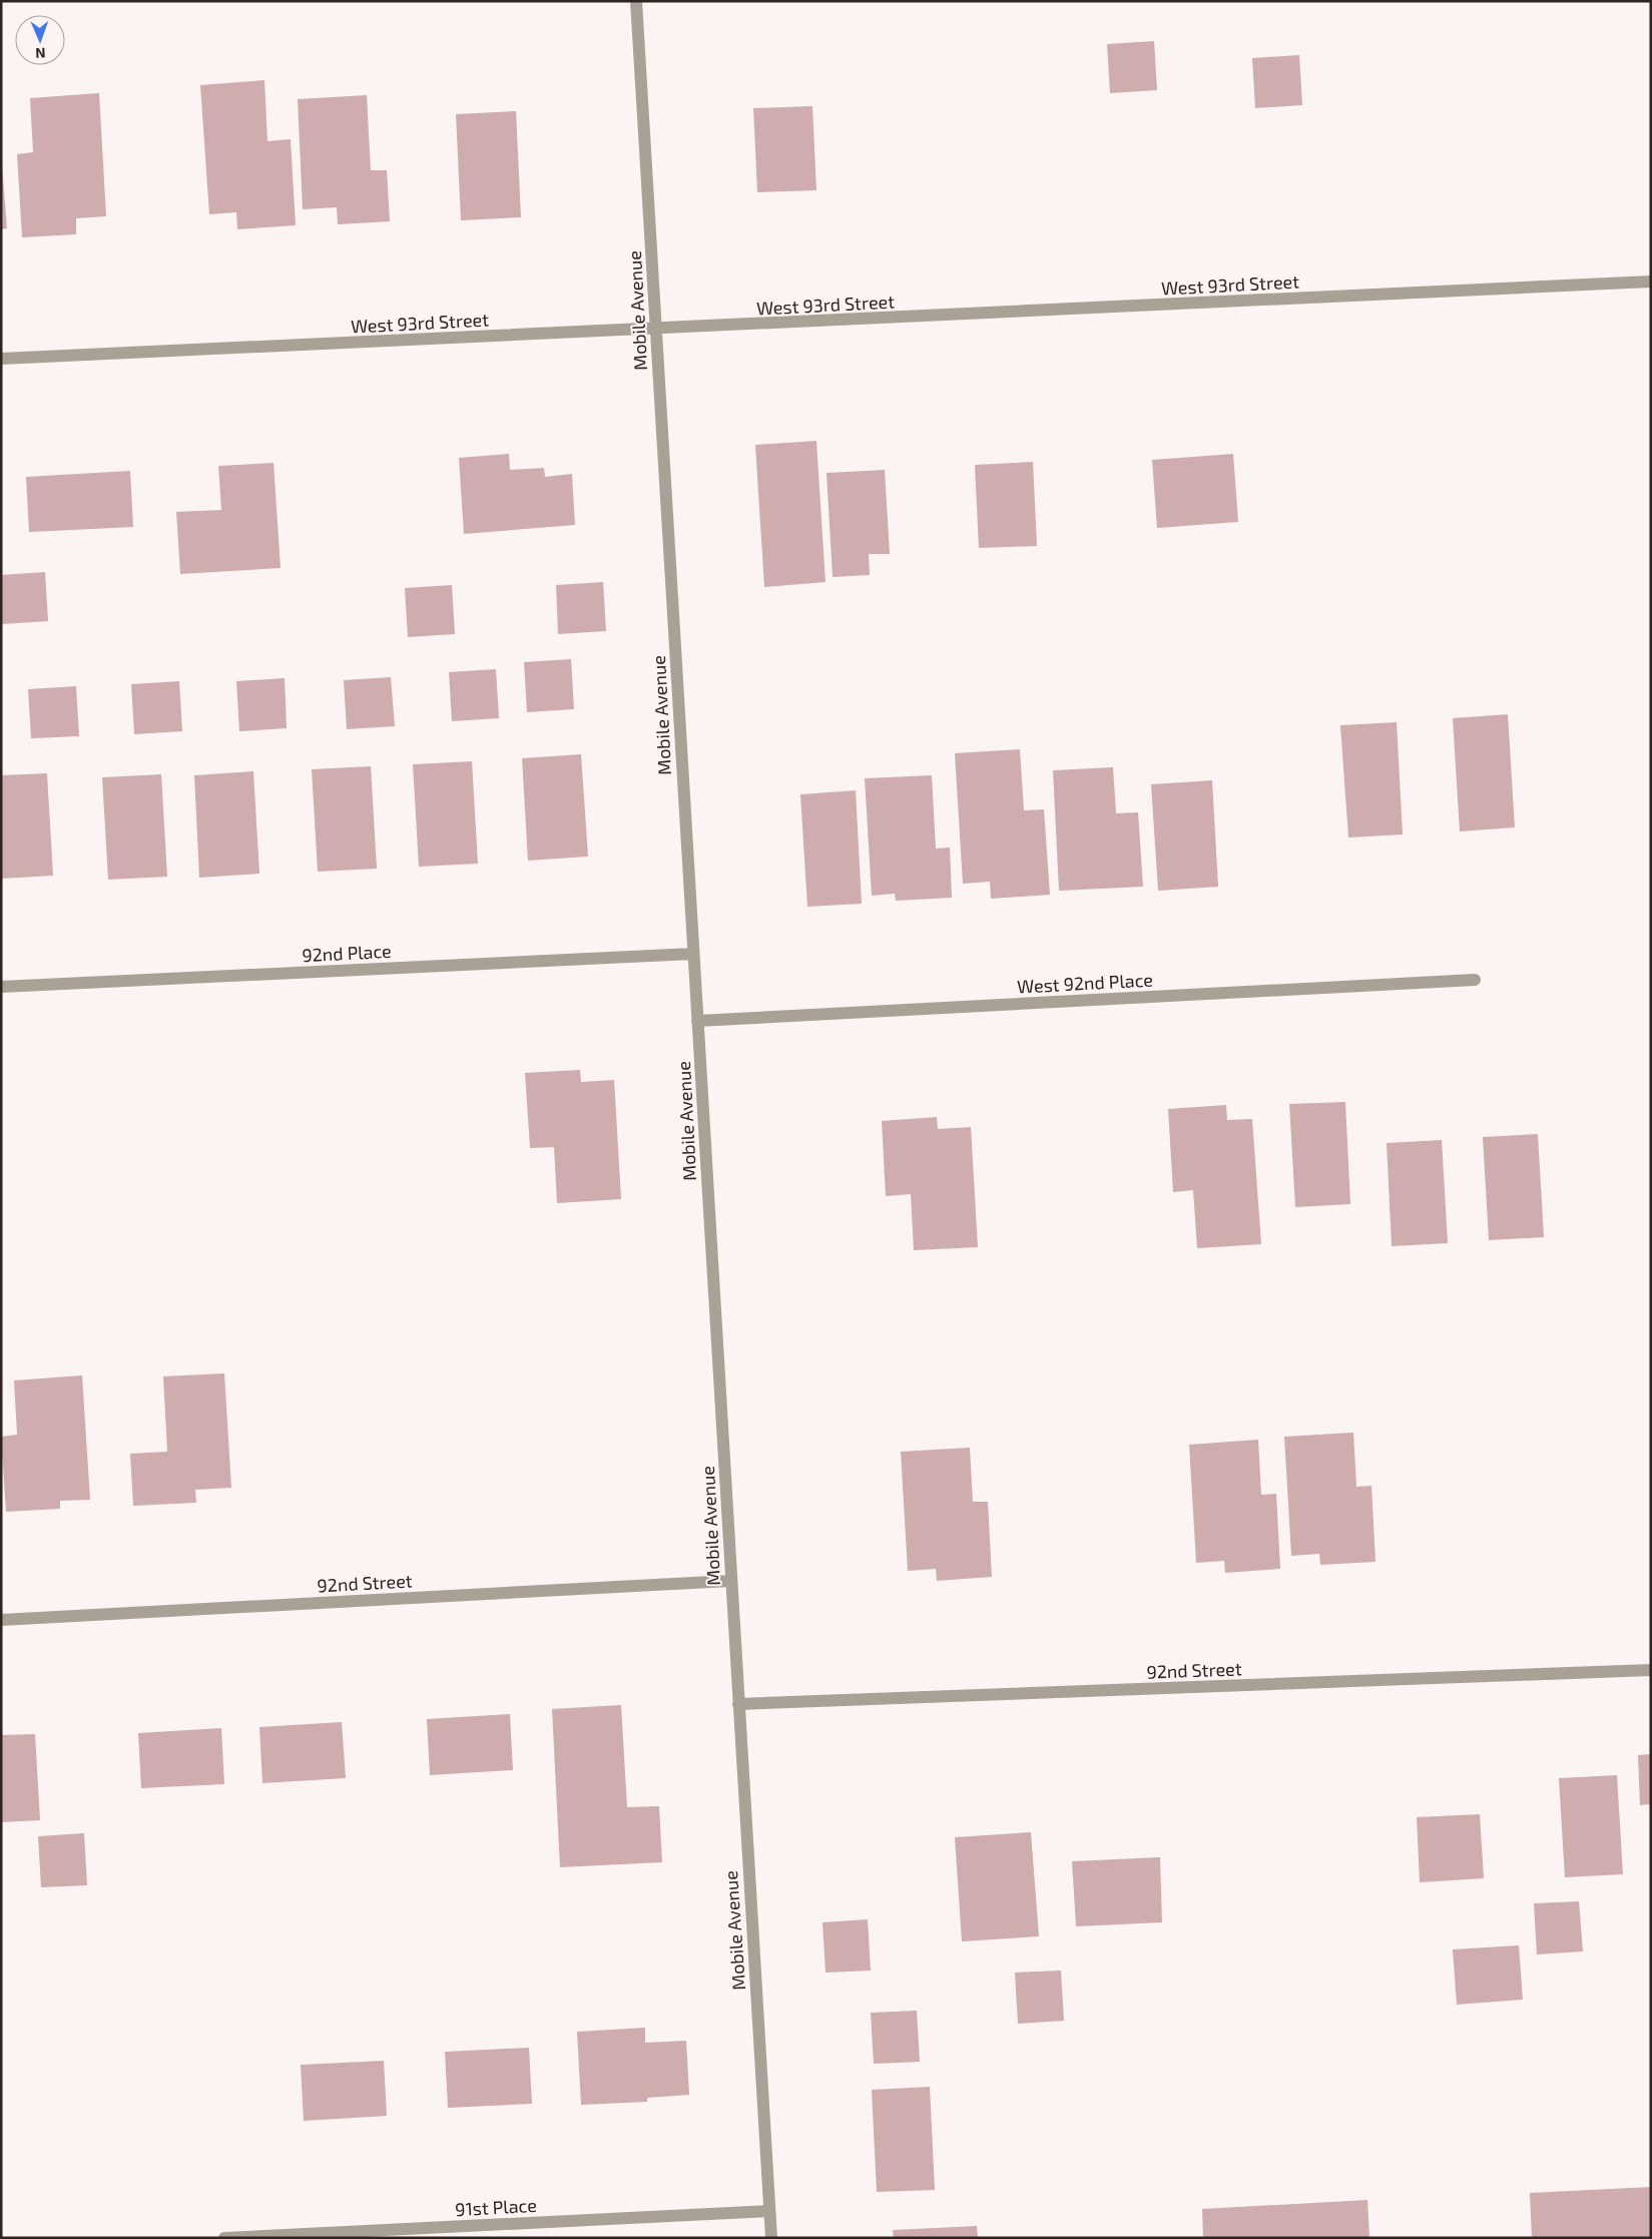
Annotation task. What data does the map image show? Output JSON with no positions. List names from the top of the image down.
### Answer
{
  "streets": {
    "street": [
      "West 93rd Street",
      "Mobile Avenue",
      "92nd Place",
      "West 92nd Place",
      "92nd Street",
      "91st Place"
    ]
  },
  "crossings": [
    ["West 93rd Street", "Mobile Avenue"],
    ["Mobile Avenue", "92nd Place"],
    ["Mobile Avenue", "West 92nd Place"],
    ["Mobile Avenue", "92nd Street"],
    ["Mobile Avenue", "91st Place"]
  ],
  "north": "bottom"
}
